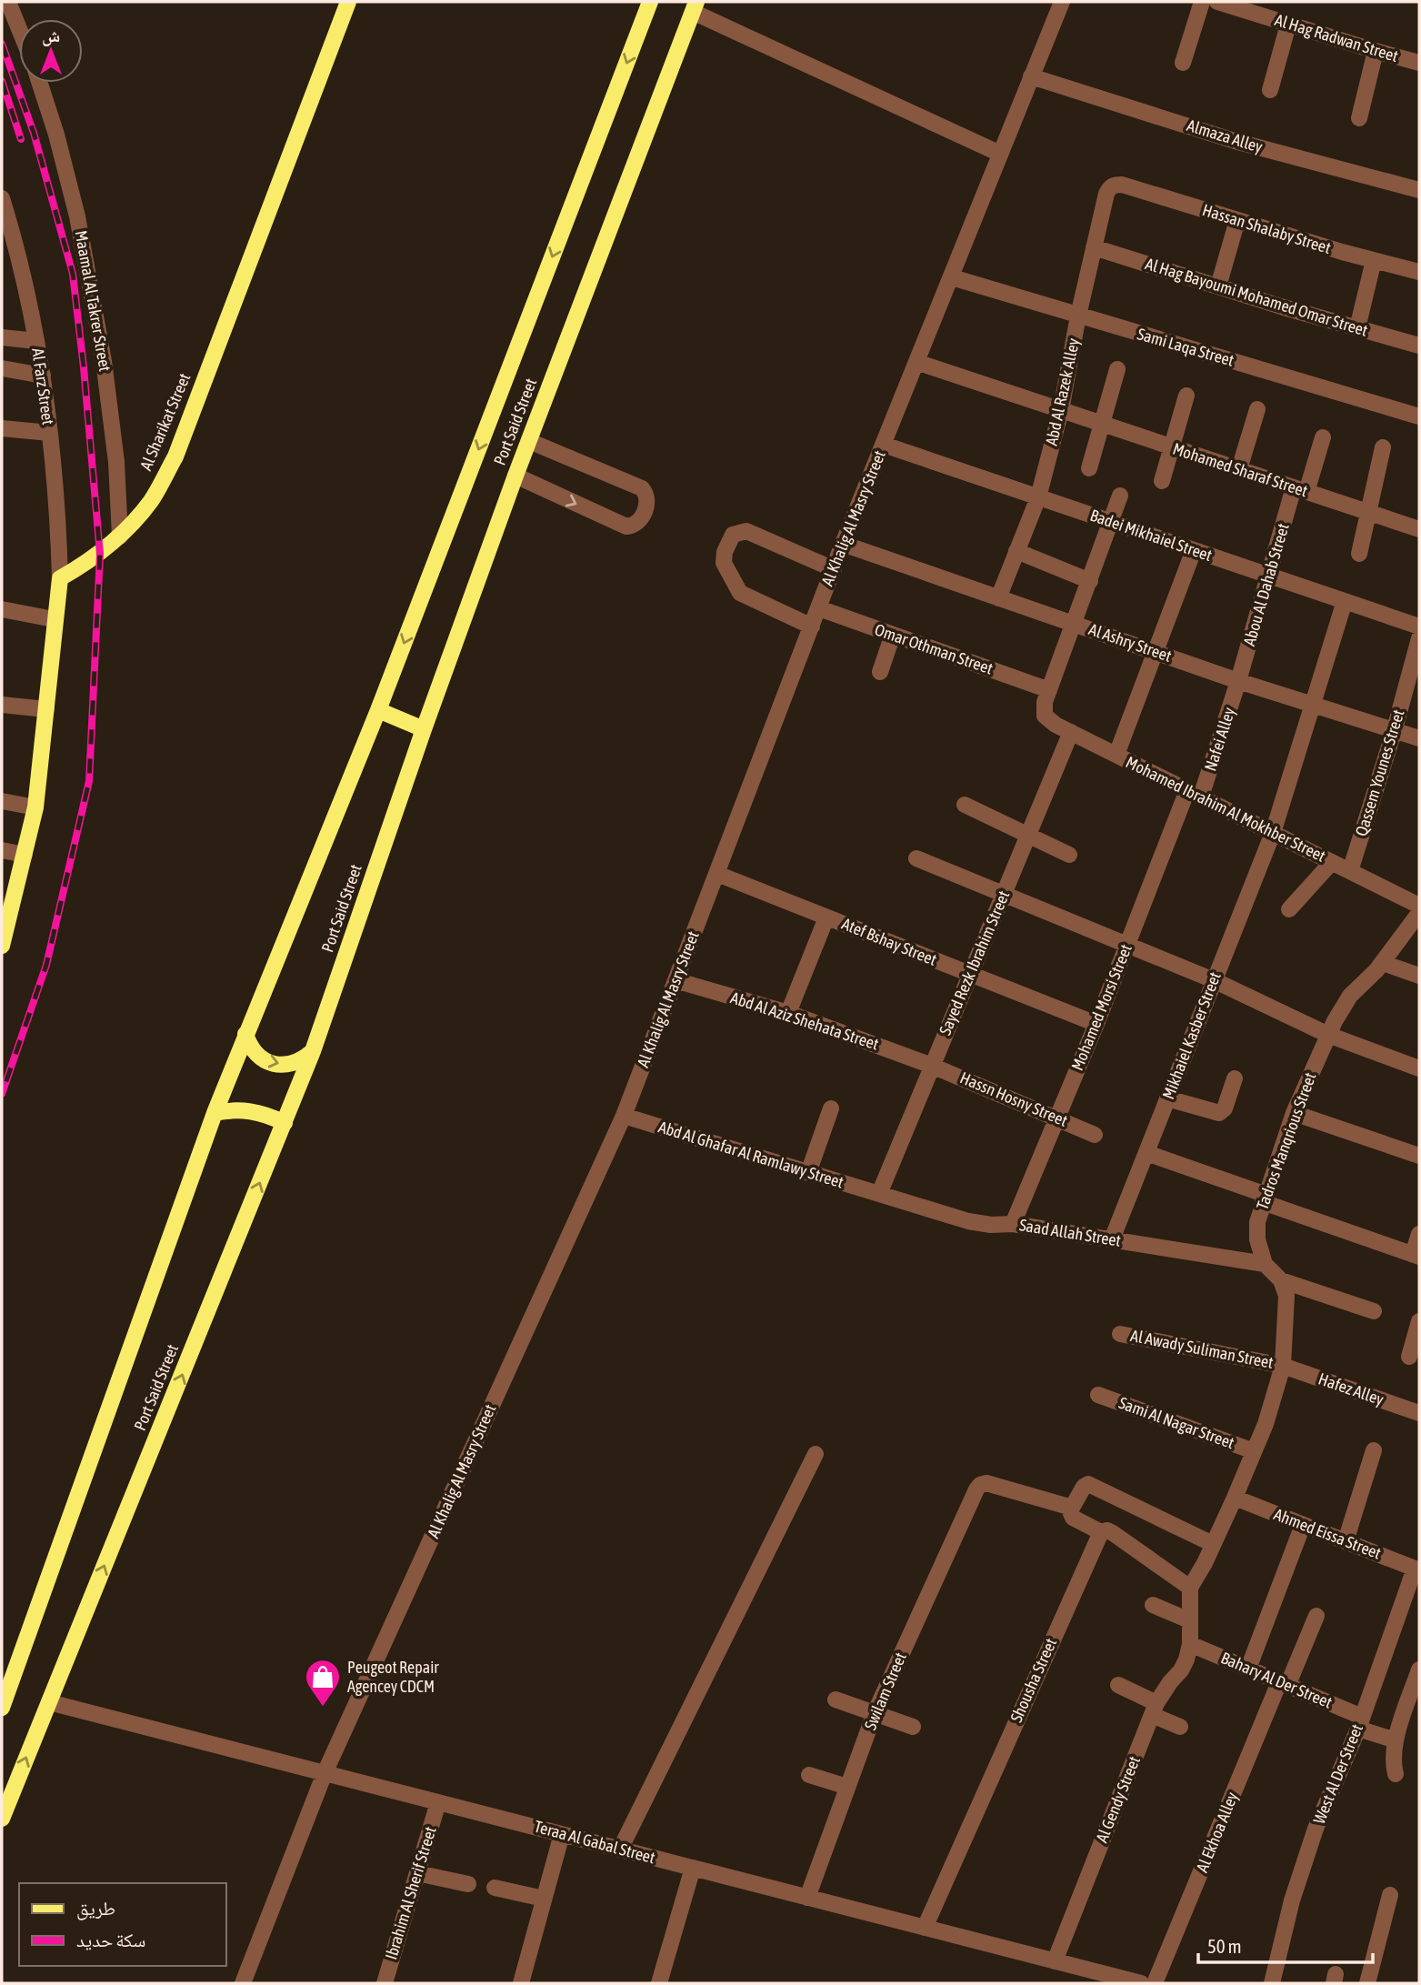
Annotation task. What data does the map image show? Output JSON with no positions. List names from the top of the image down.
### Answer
{
  "streets": {
    "main road": ["Al Sharikat Street", "Port Said Street"],
    "street": [
      "Al Hag Radwan Street",
      "Almaza Alley",
      "Hassan Shalaby Street",
      "Al Hag Bayoumi Mohamed Omar Street",
      "Maamal Al Takrer Street",
      "Sami Laqa Street",
      "Al Farz Street",
      "Abd Al Razek Alley",
      "Mohamed Sharaf Street",
      "Al Khalig Al Masry Street",
      "Badei Mikhaiel Street",
      "Abou Al Dahab Street",
      "Al Ashry Street",
      "Omar Othman Street",
      "Nafei Alley",
      "Qassem Younes Street",
      "Mohamed Ibrahim Al Mokhber Street",
      "Atef Bshay Street",
      "Sayed Rezk Ibrahim Street",
      "Mohamed Morsi Street",
      "Abd Al Aziz Shehata Street",
      "Mikhaiel Kasber Street",
      "Hassn Hosny Street",
      "Tadros Manqrious Street",
      "Abd Al Ghafar Al Ramlawy Street",
      "Saad Allah Street",
      "Al Awady Suliman Street",
      "Hafez Alley",
      "Sami Al Nagar Street",
      "Ahmed Eissa Street",
      "Shousha Street",
      "Bahary Al Der Street",
      "Swilam Street",
      "West Al Der Street",
      "Al Gendy Street",
      "Al Ekhoa Alley",
      "Teraa Al Gabal Street",
      "Ibrahim Al Sherif Street"
    ]
  },
  "crossings": [
    ["Almaza Alley", "Al Khalig Al Masry Street"],
    ["Hassan Shalaby Street", "Abd Al Razek Alley"],
    ["Al Hag Bayoumi Mohamed Omar Street", "Abd Al Razek Alley"],
    ["Maamal Al Takrer Street", "Al Sharikat Street"],
    ["Sami Laqa Street", "Abd Al Razek Alley"],
    ["Sami Laqa Street", "Al Khalig Al Masry Street"],
    ["Al Farz Street", "Al Sharikat Street"],
    ["Abd Al Razek Alley", "Mohamed Sharaf Street"],
    ["Abd Al Razek Alley", "Badei Mikhaiel Street"],
    ["Abd Al Razek Alley", "Al Ashry Street"],
    ["Port Said Street", "Teraa Al Gabal Street"],
    ["Mohamed Sharaf Street", "Al Khalig Al Masry Street"],
    ["Mohamed Sharaf Street", "Abou Al Dahab Street"],
    ["Al Khalig Al Masry Street", "Badei Mikhaiel Street"],
    ["Al Khalig Al Masry Street", "Al Ashry Street"],
    ["Al Khalig Al Masry Street", "Omar Othman Street"],
    ["Al Khalig Al Masry Street", "Atef Bshay Street"],
    ["Al Khalig Al Masry Street", "Abd Al Aziz Shehata Street"],
    ["Al Khalig Al Masry Street", "Abd Al Ghafar Al Ramlawy Street"],
    ["Al Khalig Al Masry Street", "Teraa Al Gabal Street"],
    ["Badei Mikhaiel Street", "Abou Al Dahab Street"],
    ["Badei Mikhaiel Street", "Mikhaiel Kasber Street"],
    ["Abou Al Dahab Street", "Al Ashry Street"],
    ["Abou Al Dahab Street", "Nafei Alley"],
    ["Al Ashry Street", "Nafei Alley"],
    ["Al Ashry Street", "Qassem Younes Street"],
    ["Al Ashry Street", "Mikhaiel Kasber Street"],
    ["Omar Othman Street", "Mohamed Ibrahim Al Mokhber Street"],
    ["Nafei Alley", "Mohamed Ibrahim Al Mokhber Street"],
    ["Nafei Alley", "Mohamed Morsi Street"],
    ["Qassem Younes Street", "Mohamed Ibrahim Al Mokhber Street"],
    ["Mohamed Ibrahim Al Mokhber Street", "Sayed Rezk Ibrahim Street"],
    ["Mohamed Ibrahim Al Mokhber Street", "Mohamed Morsi Street"],
    ["Mohamed Ibrahim Al Mokhber Street", "Mikhaiel Kasber Street"],
    ["Atef Bshay Street", "Sayed Rezk Ibrahim Street"],
    ["Atef Bshay Street", "Mohamed Morsi Street"],
    ["Sayed Rezk Ibrahim Street", "Abd Al Aziz Shehata Street"],
    ["Sayed Rezk Ibrahim Street", "Hassn Hosny Street"],
    ["Sayed Rezk Ibrahim Street", "Abd Al Ghafar Al Ramlawy Street"],
    ["Sayed Rezk Ibrahim Street", "Saad Allah Street"],
    ["Mohamed Morsi Street", "Hassn Hosny Street"],
    ["Mohamed Morsi Street", "Saad Allah Street"],
    ["Abd Al Aziz Shehata Street", "Hassn Hosny Street"],
    ["Mikhaiel Kasber Street", "Saad Allah Street"],
    ["Tadros Manqrious Street", "Saad Allah Street"],
    ["Abd Al Ghafar Al Ramlawy Street", "Saad Allah Street"],
    ["Al Awady Suliman Street", "Hafez Alley"],
    ["Ahmed Eissa Street", "West Al Der Street"],
    ["Shousha Street", "Teraa Al Gabal Street"],
    ["Bahary Al Der Street", "West Al Der Street"],
    ["Bahary Al Der Street", "Al Gendy Street"],
    ["Bahary Al Der Street", "Al Ekhoa Alley"],
    ["Swilam Street", "Teraa Al Gabal Street"],
    ["Al Gendy Street", "Teraa Al Gabal Street"],
    ["Teraa Al Gabal Street", "Ibrahim Al Sherif Street"]
  ],
  "places": {
    "shop": ["Peugeot Repair Agencey CDCM"]
  },
  "legend": ["طريق", "سكة حديد"],
  "scale_bar": "50 m",
  "north": "top"
}
